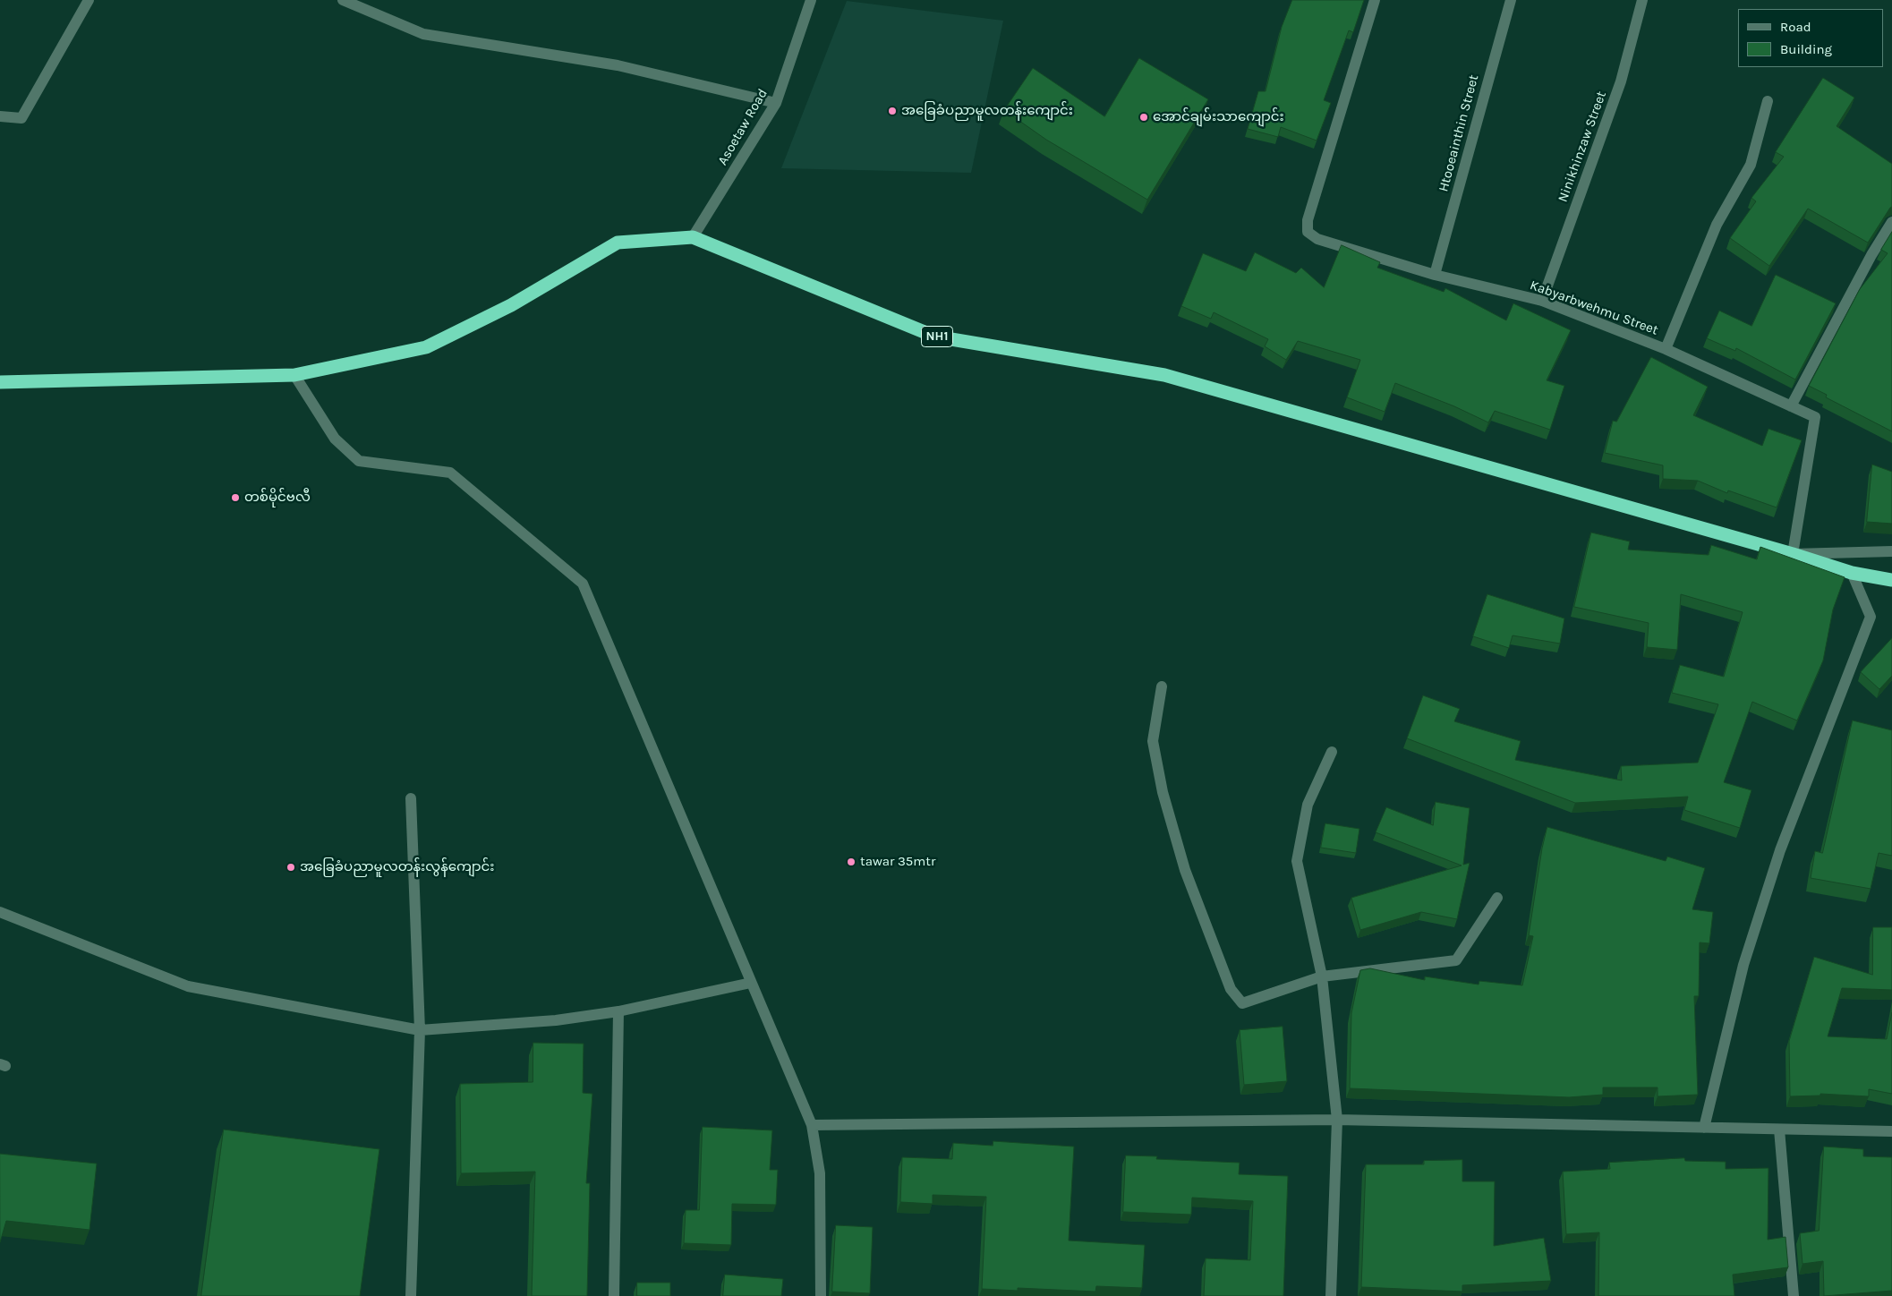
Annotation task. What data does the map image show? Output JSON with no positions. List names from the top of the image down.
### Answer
{
  "streets": {
    "highway": ["NH1"],
    "street": [
      "Asoetaw Road",
      "Htooeainthin Street",
      "Ninikhinzaw Street",
      "Kabyarbwehmu Street"
    ]
  },
  "crossings": [
    ["Asoetaw Road", "NH1"],
    ["Htooeainthin Street", "Kabyarbwehmu Street"],
    ["Ninikhinzaw Street", "Kabyarbwehmu Street"],
    ["Kabyarbwehmu Street", "NH1"]
  ],
  "places": [
    "အခြေခံပညာမူလတန်းကျောင်း",
    "အောင်ချမ်းသာကျောင်း",
    "တစ်မိုင်ဗလီ",
    "tawar 35mtr",
    "အခြေခံပညာမူလတန်းလွန်ကျောင်း"
  ],
  "legend": ["Road", "Building"]
}
